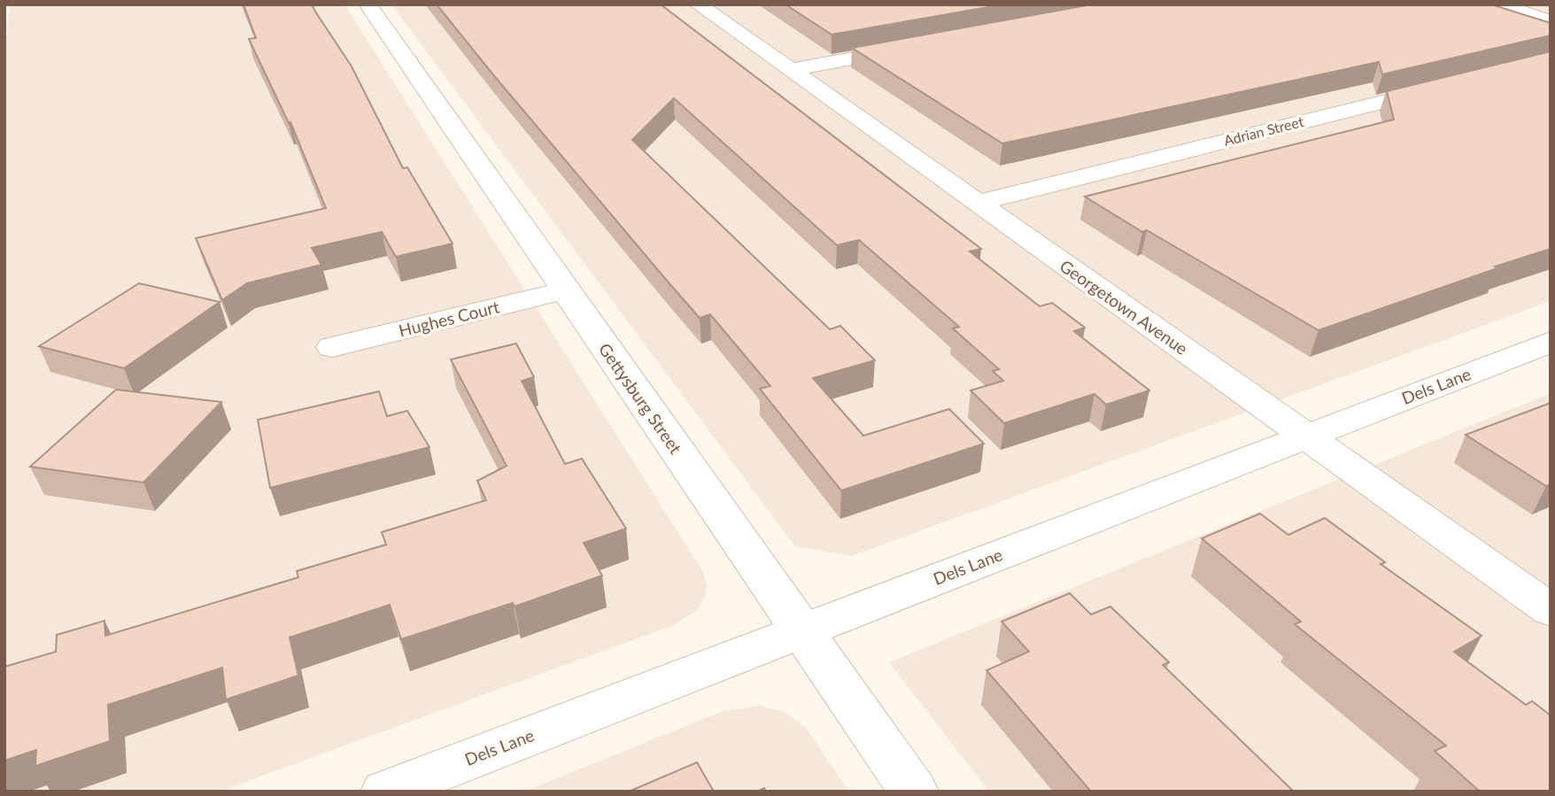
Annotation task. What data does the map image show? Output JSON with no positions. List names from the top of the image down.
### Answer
{
  "streets": {
    "street": [
      "Adrian Street",
      "Georgetown Avenue",
      "Hughes Court",
      "Dels Lane",
      "Gettysburg Street"
    ]
  },
  "crossings": [
    ["Adrian Street", "Georgetown Avenue"],
    ["Georgetown Avenue", "Dels Lane"],
    ["Hughes Court", "Gettysburg Street"],
    ["Dels Lane", "Gettysburg Street"]
  ]
}
